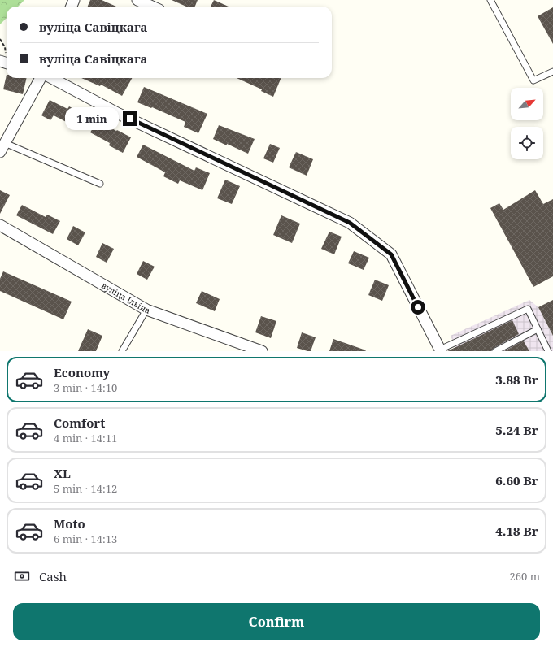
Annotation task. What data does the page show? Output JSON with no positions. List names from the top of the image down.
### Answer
{
  "streets": {
    "street": ["вуліца Ільіна"]
  },
  "north": "top right",
  "page": {
    "banner": ["вуліца Савіцкага", "вуліца Савіцкага"],
    "bubble": "1 min",
    "list": [
      {
        "name": "Economy",
        "note": "3 min · 14:10",
        "value": "3.88 Br"
      },
      {
        "name": "Comfort",
        "note": "4 min · 14:11",
        "value": "5.24 Br"
      },
      {
        "name": "XL",
        "note": "5 min · 14:12",
        "value": "6.60 Br"
      },
      {
        "name": "Moto",
        "note": "6 min · 14:13",
        "value": "4.18 Br"
      }
    ],
    "pay": ["Cash", "260 m"],
    "buttons": "Confirm"
  }
}
